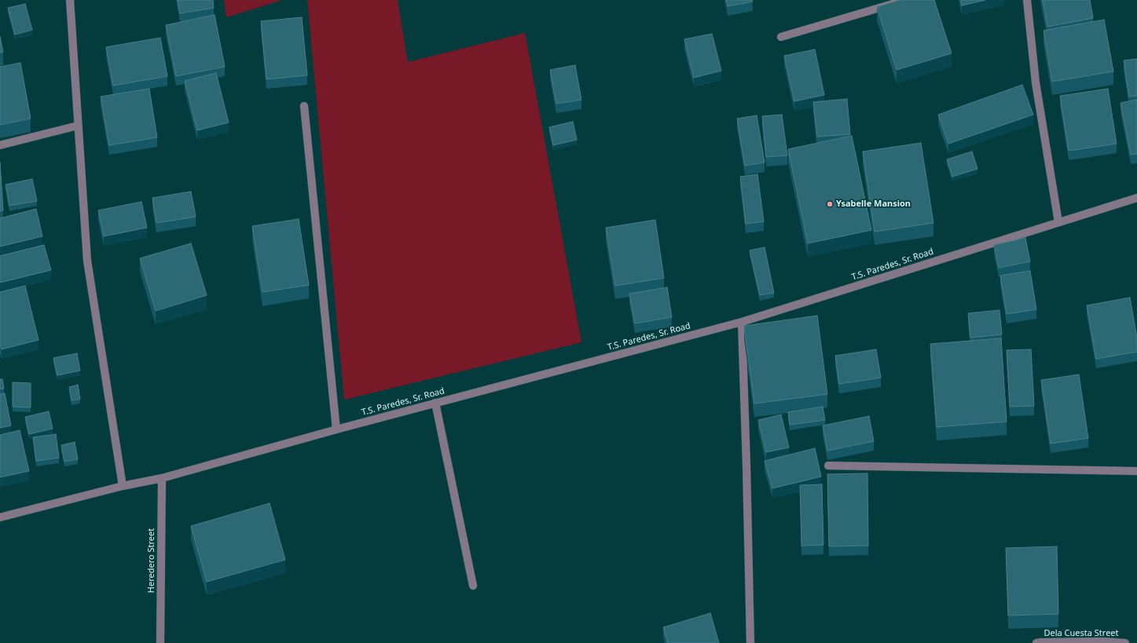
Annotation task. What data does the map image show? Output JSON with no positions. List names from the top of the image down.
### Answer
{
  "streets": {
    "street": ["T.S. Paredes, Sr. Road", "Heredero Street", "Dela Cuesta Street"]
  },
  "crossings": [
    ["T.S. Paredes, Sr. Road", "Heredero Street"]
  ],
  "places": ["Ysabelle Mansion"]
}
